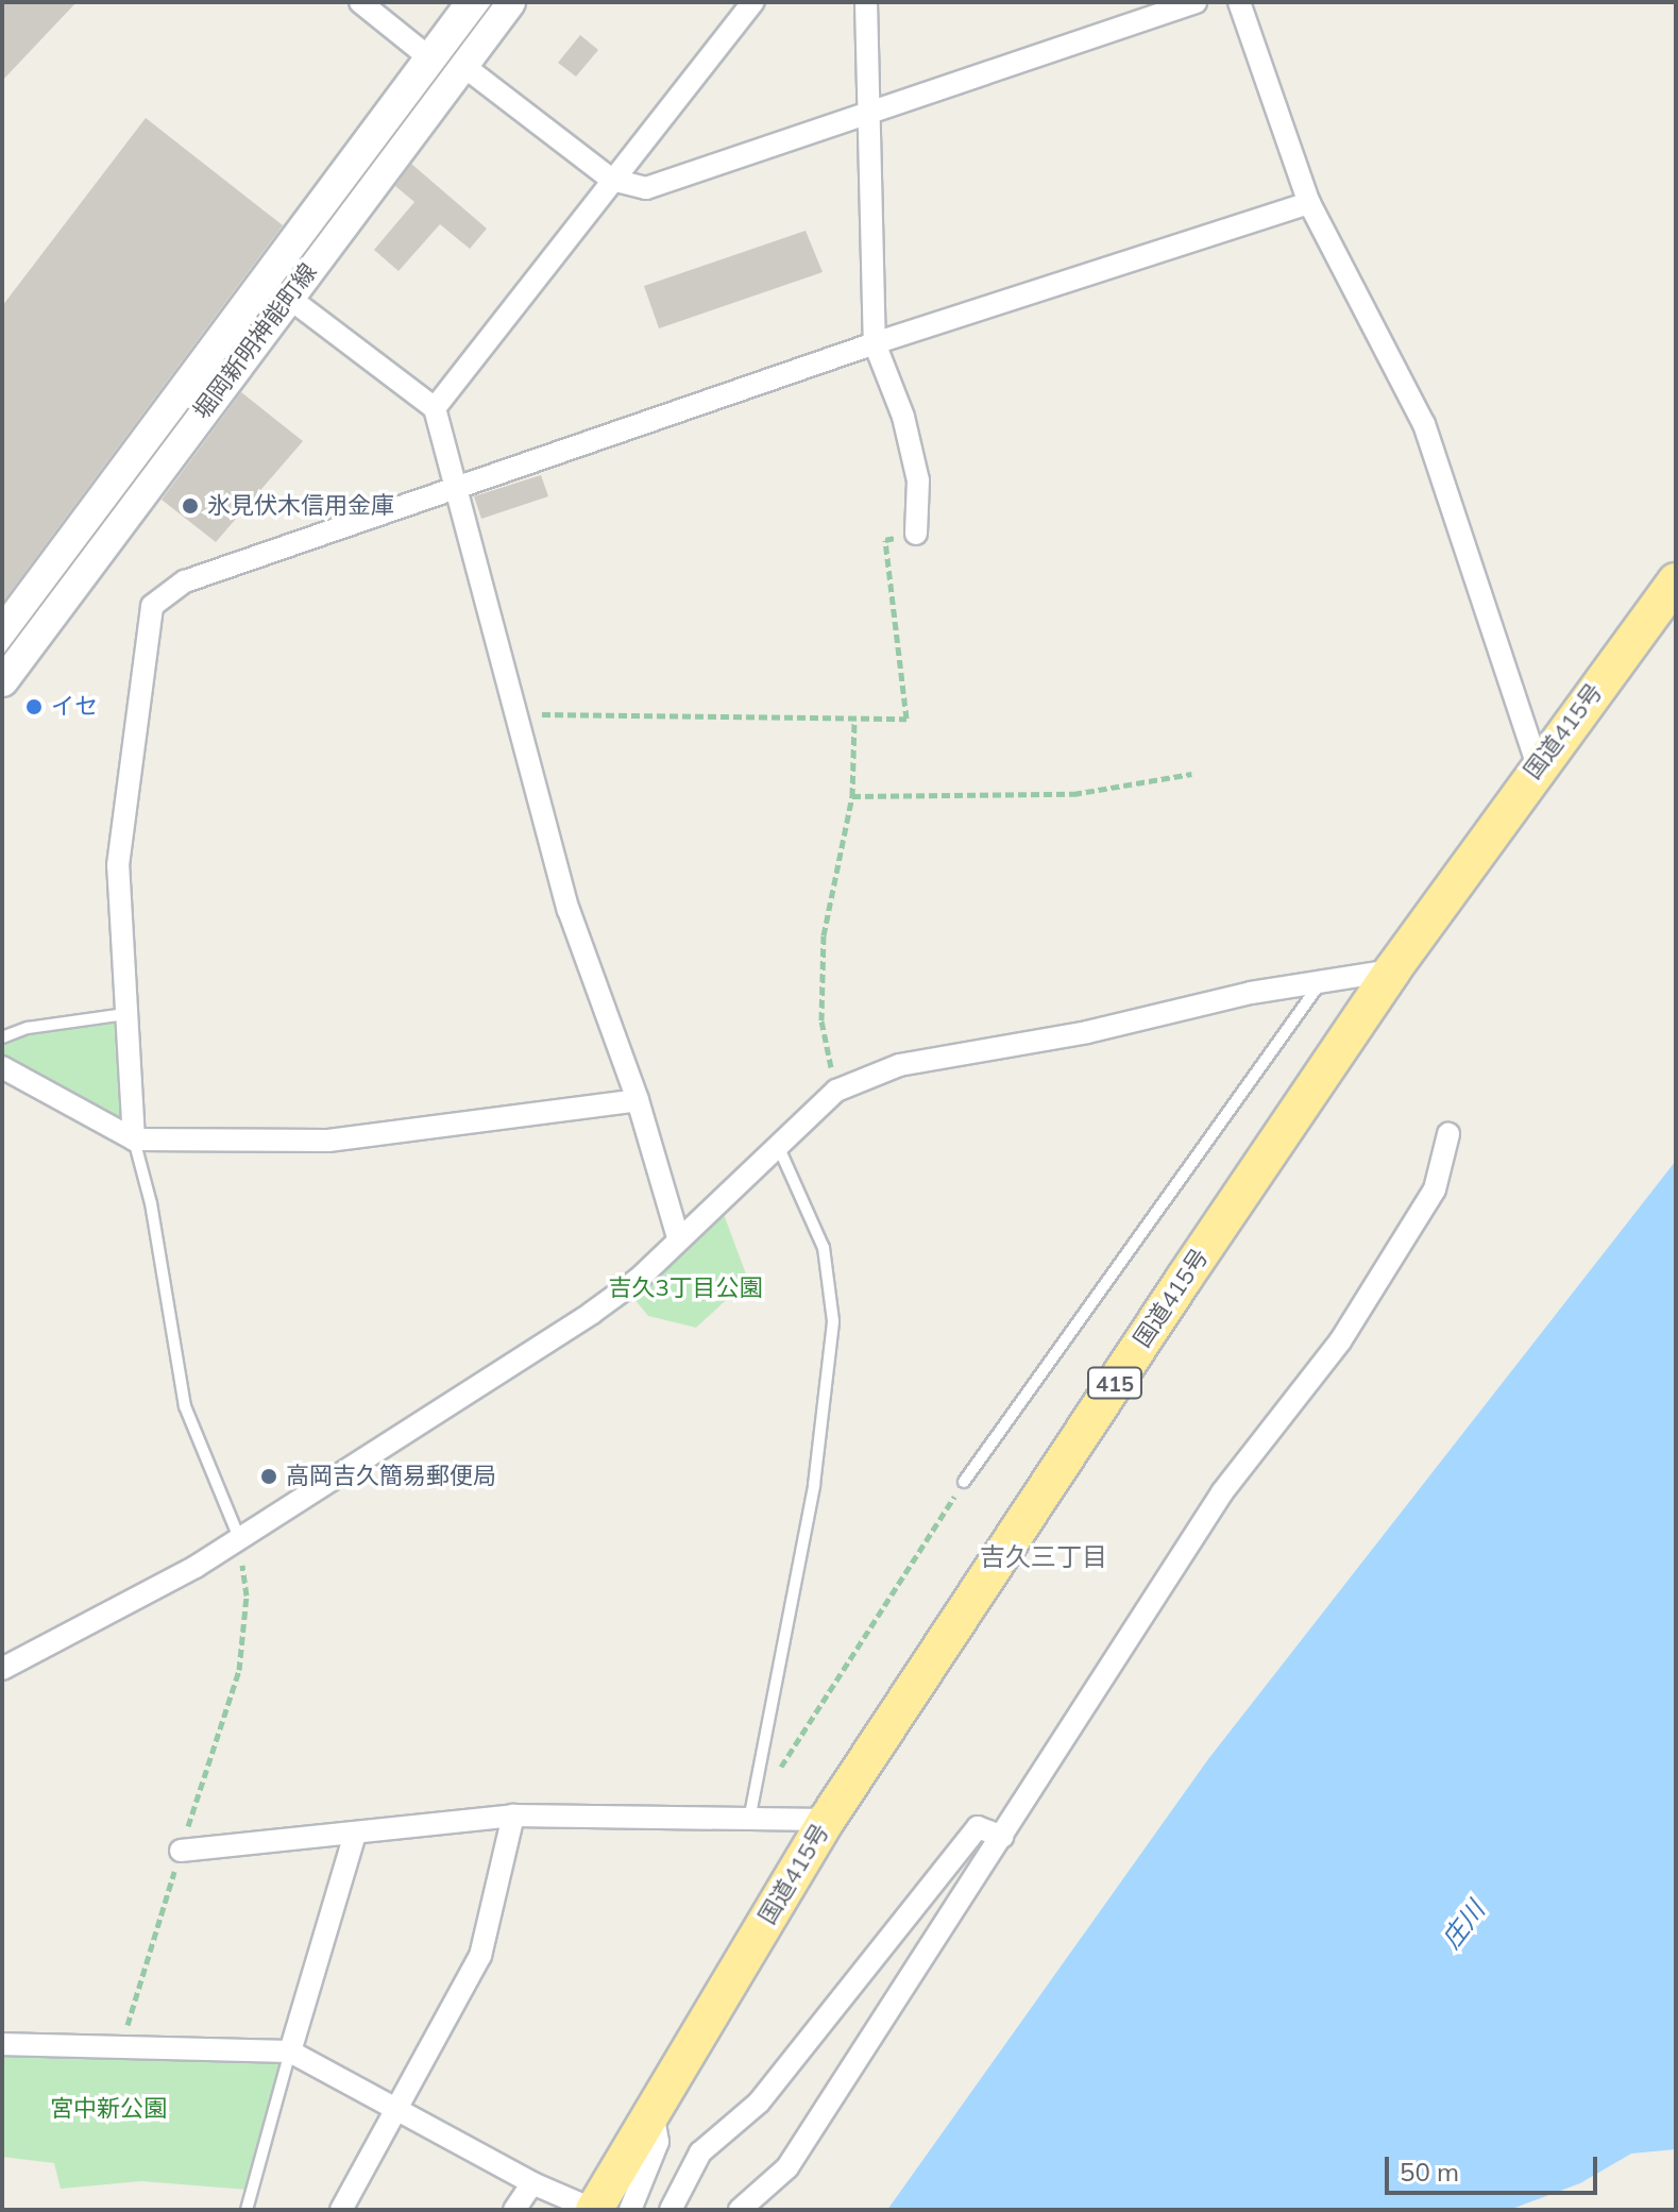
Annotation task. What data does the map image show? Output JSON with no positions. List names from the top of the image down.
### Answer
{
  "streets": {
    "highway": ["国道415号", "415"],
    "main road": ["堀岡新明神能町線"]
  },
  "districts": ["吉久三丁目"],
  "water": ["庄川"],
  "parks": ["吉久3丁目公園", "宮中新公園"],
  "places": ["氷見伏木信用金庫", "イセ", "高岡吉久簡易郵便局"],
  "scale_bar": "50 m"
}
